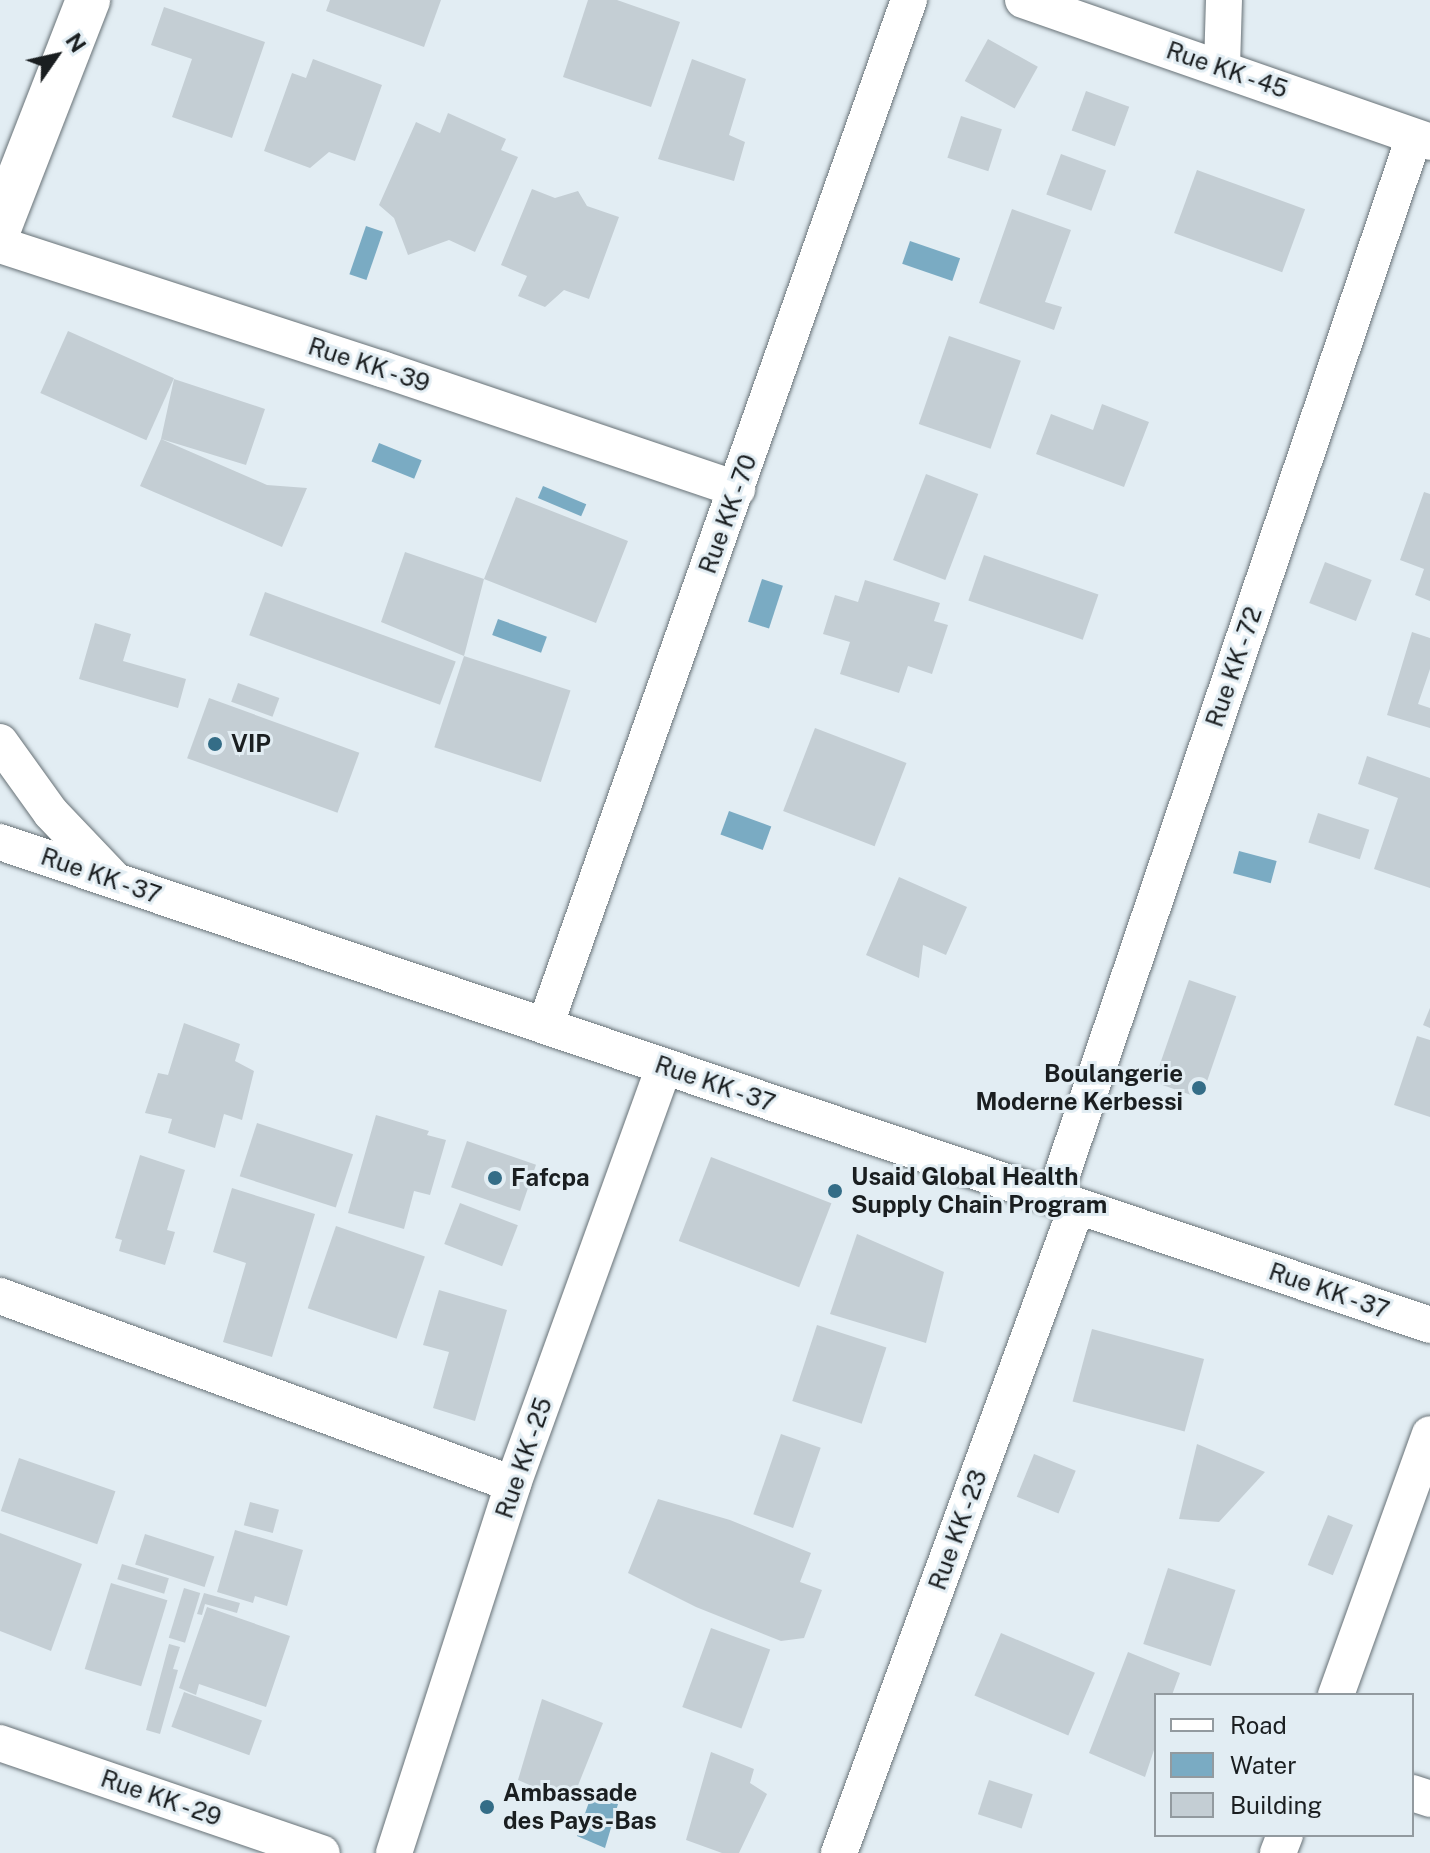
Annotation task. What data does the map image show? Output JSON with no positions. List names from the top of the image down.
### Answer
{
  "streets": {
    "street": [
      "Rue KK - 45",
      "Rue KK - 39",
      "Rue KK - 70",
      "Rue KK - 72",
      "Rue KK - 37",
      "Rue KK - 25",
      "Rue KK - 23",
      "Rue KK - 29"
    ]
  },
  "crossings": [
    ["Rue KK - 45", "Rue KK - 72"],
    ["Rue KK - 39", "Rue KK - 70"],
    ["Rue KK - 70", "Rue KK - 37"],
    ["Rue KK - 72", "Rue KK - 37"],
    ["Rue KK - 72", "Rue KK - 23"],
    ["Rue KK - 37", "Rue KK - 25"],
    ["Rue KK - 37", "Rue KK - 23"]
  ],
  "places": [
    "VIP",
    "Boulangerie Moderne Kerbessi",
    "Fafcpa",
    "Usaid Global Health Supply Chain Program",
    "Ambassade des Pays-Bas"
  ],
  "legend": ["Road", "Water", "Building"],
  "north": "top right"
}
